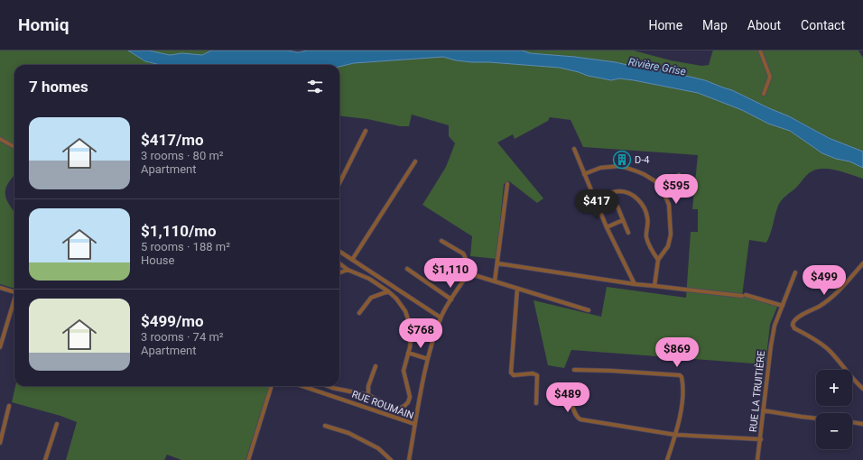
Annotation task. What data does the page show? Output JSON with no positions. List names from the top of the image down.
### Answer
{
  "streets": {
    "street": ["RUE LA TRUITIÈRE", "RUE ROUMAIN"]
  },
  "water": ["Rivière Grise"],
  "places": {
    "building": ["D-4"]
  },
  "page": {
    "header": "Homiq",
    "nav": [
      "Home",
      "Map",
      "About",
      "Contact"
    ],
    "heading": "7 homes",
    "list": [
      {
        "name": "$417/mo",
        "note": "3 rooms · 80 m² · Apartment"
      },
      {
        "name": "$1,110/mo",
        "note": "5 rooms · 188 m² · House"
      },
      {
        "name": "$499/mo",
        "note": "3 rooms · 74 m² · Apartment"
      }
    ],
    "price": [
      "$595",
      "$417",
      "$1,110",
      "$499",
      "$768",
      "$869",
      "$489"
    ],
    "map_buttons": ["+", "−"]
  }
}
